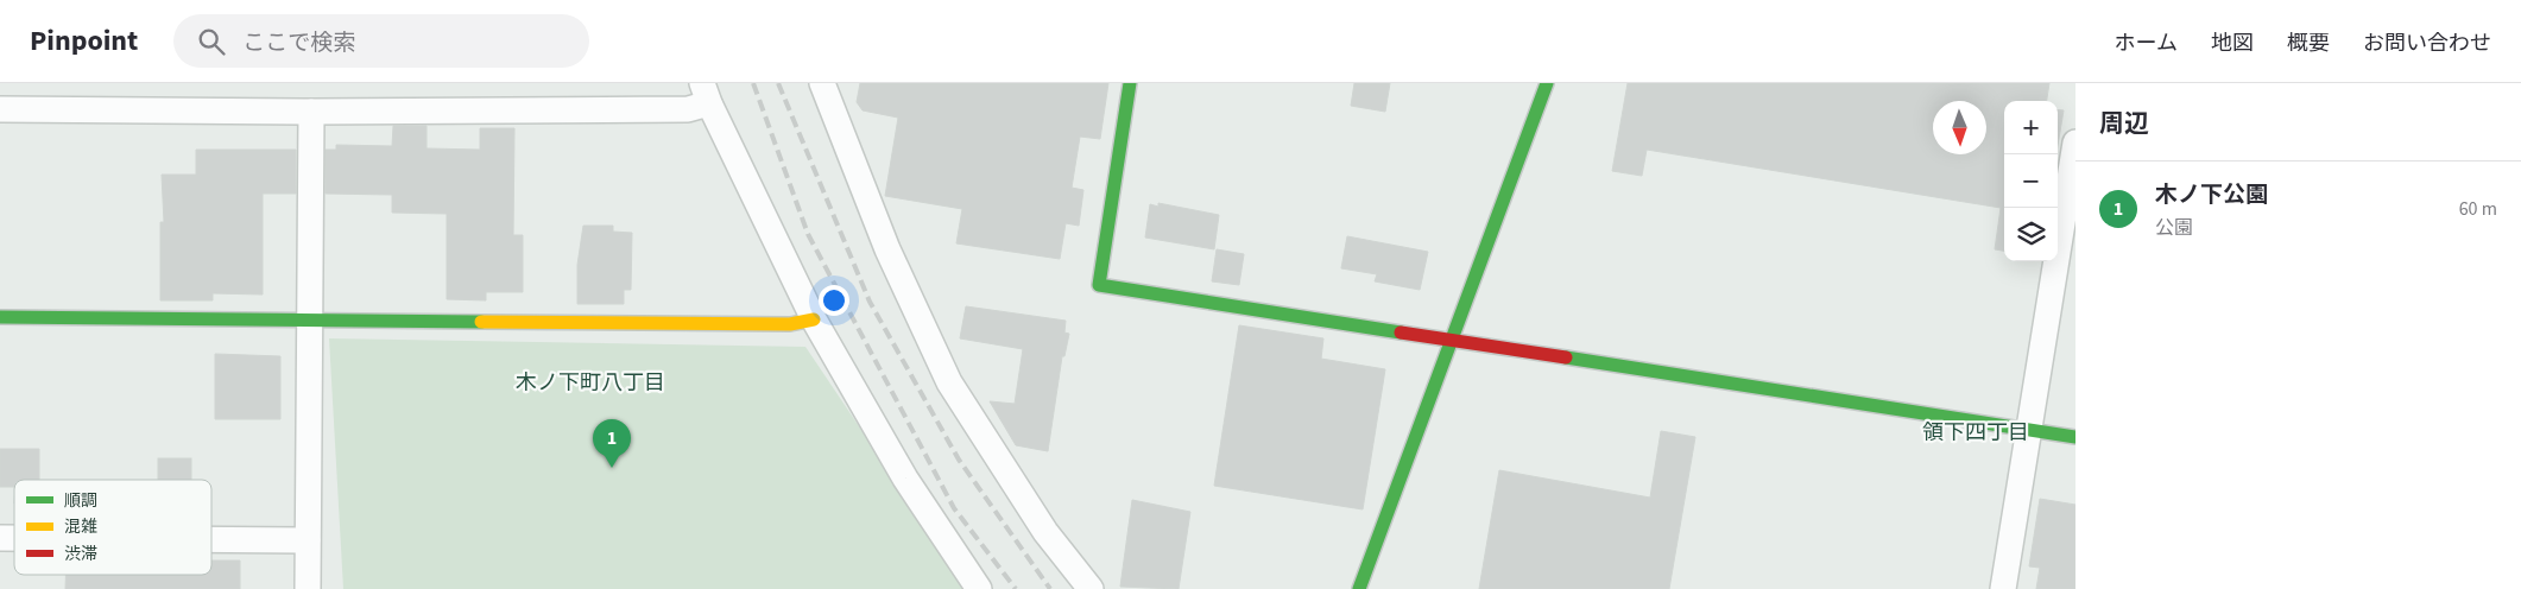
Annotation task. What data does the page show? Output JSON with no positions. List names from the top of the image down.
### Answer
{
  "districts": ["木ノ下町八丁目", "領下四丁目"],
  "legend": ["順調", "混雑", "渋滞"],
  "north": "bottom",
  "page": {
    "header": "Pinpoint",
    "search": "ここで検索",
    "nav": [
      "ホーム",
      "地図",
      "概要",
      "お問い合わせ"
    ],
    "heading": "周辺",
    "map_buttons": ["+", "−"],
    "list": [
      {
        "mark": "1",
        "name": "木ノ下公園",
        "note": "公園",
        "value": "60 m"
      }
    ],
    "pins": "1"
  }
}
